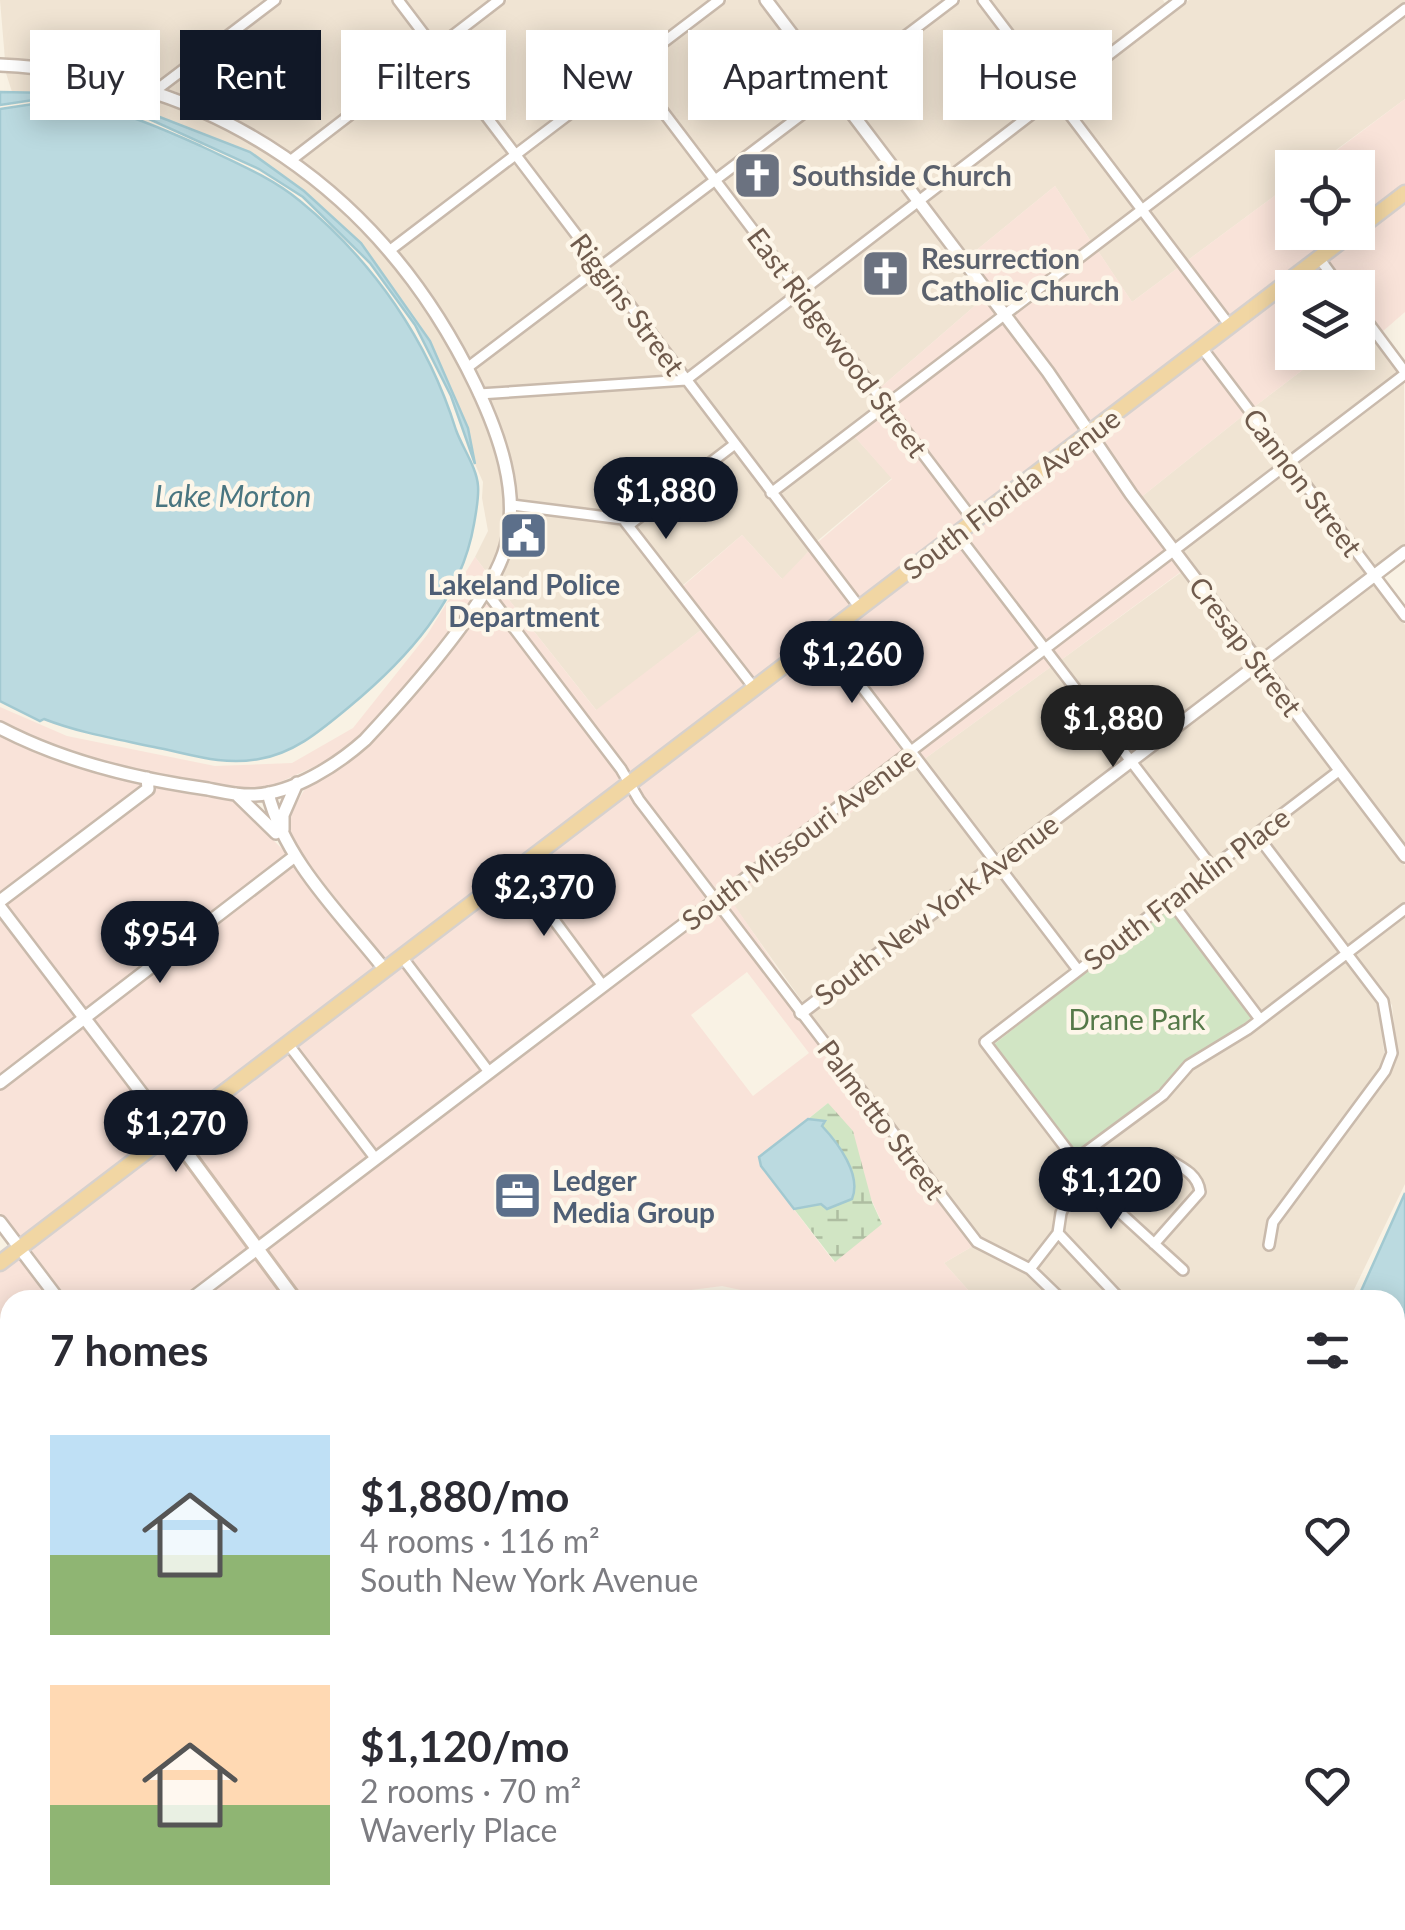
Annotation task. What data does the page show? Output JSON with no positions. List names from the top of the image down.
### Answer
{
  "streets": {
    "main road": ["South Florida Avenue"],
    "street": [
      "Riggins Street",
      "East Ridgewood Street",
      "Cannon Street",
      "Cresap Street",
      "South Missouri Avenue",
      "South Franklin Place",
      "South New York Avenue",
      "Palmetto Street"
    ]
  },
  "crossings": [
    ["Riggins Street", "South Florida Avenue"],
    ["East Ridgewood Street", "South Florida Avenue"],
    ["Cannon Street", "South Florida Avenue"],
    ["Cannon Street", "South Missouri Avenue"],
    ["Cannon Street", "South New York Avenue"],
    ["South Florida Avenue", "Cresap Street"],
    ["South Florida Avenue", "Palmetto Street"],
    ["Cresap Street", "South Missouri Avenue"],
    ["Cresap Street", "South Franklin Place"],
    ["Cresap Street", "South New York Avenue"],
    ["South Missouri Avenue", "Palmetto Street"],
    ["South New York Avenue", "Palmetto Street"]
  ],
  "water": ["Lake Morton"],
  "parks": ["Drane Park"],
  "places": {
    "church": ["Southside Church", "Resurrection Catholic Church"],
    "public building": ["Lakeland Police Department"],
    "office": ["Ledger Media Group"]
  },
  "page": {
    "chip": [
      "Buy",
      "Rent",
      "Filters",
      "New",
      "Apartment",
      "House"
    ],
    "price": [
      "$1,880",
      "$1,260",
      "$1,880",
      "$2,370",
      "$954",
      "$1,270",
      "$1,120"
    ],
    "heading": "7 homes",
    "list": [
      {
        "name": "$1,880/mo",
        "note": "4 rooms · 116 m² · South New York Avenue"
      },
      {
        "name": "$1,120/mo",
        "note": "2 rooms · 70 m² · Waverly Place"
      }
    ]
  }
}
